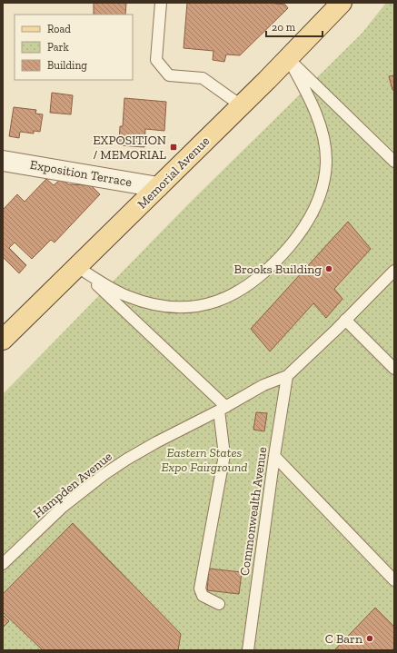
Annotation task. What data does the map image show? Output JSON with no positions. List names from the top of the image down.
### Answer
{
  "streets": {
    "main road": ["Memorial Avenue"],
    "street": ["Exposition Terrace"],
    "lane": ["Hampden Avenue", "Commonwealth Avenue"]
  },
  "crossings": [
    ["Memorial Avenue", "Exposition Terrace"],
    ["Hampden Avenue", "Commonwealth Avenue"]
  ],
  "parks": ["Eastern States Expo Fairground"],
  "places": {
    "transit": ["EXPOSITION / MEMORIAL"],
    "other": ["Brooks Building", "C Barn"]
  },
  "legend": ["Road", "Park", "Building"],
  "scale_bar": "20 m"
}
